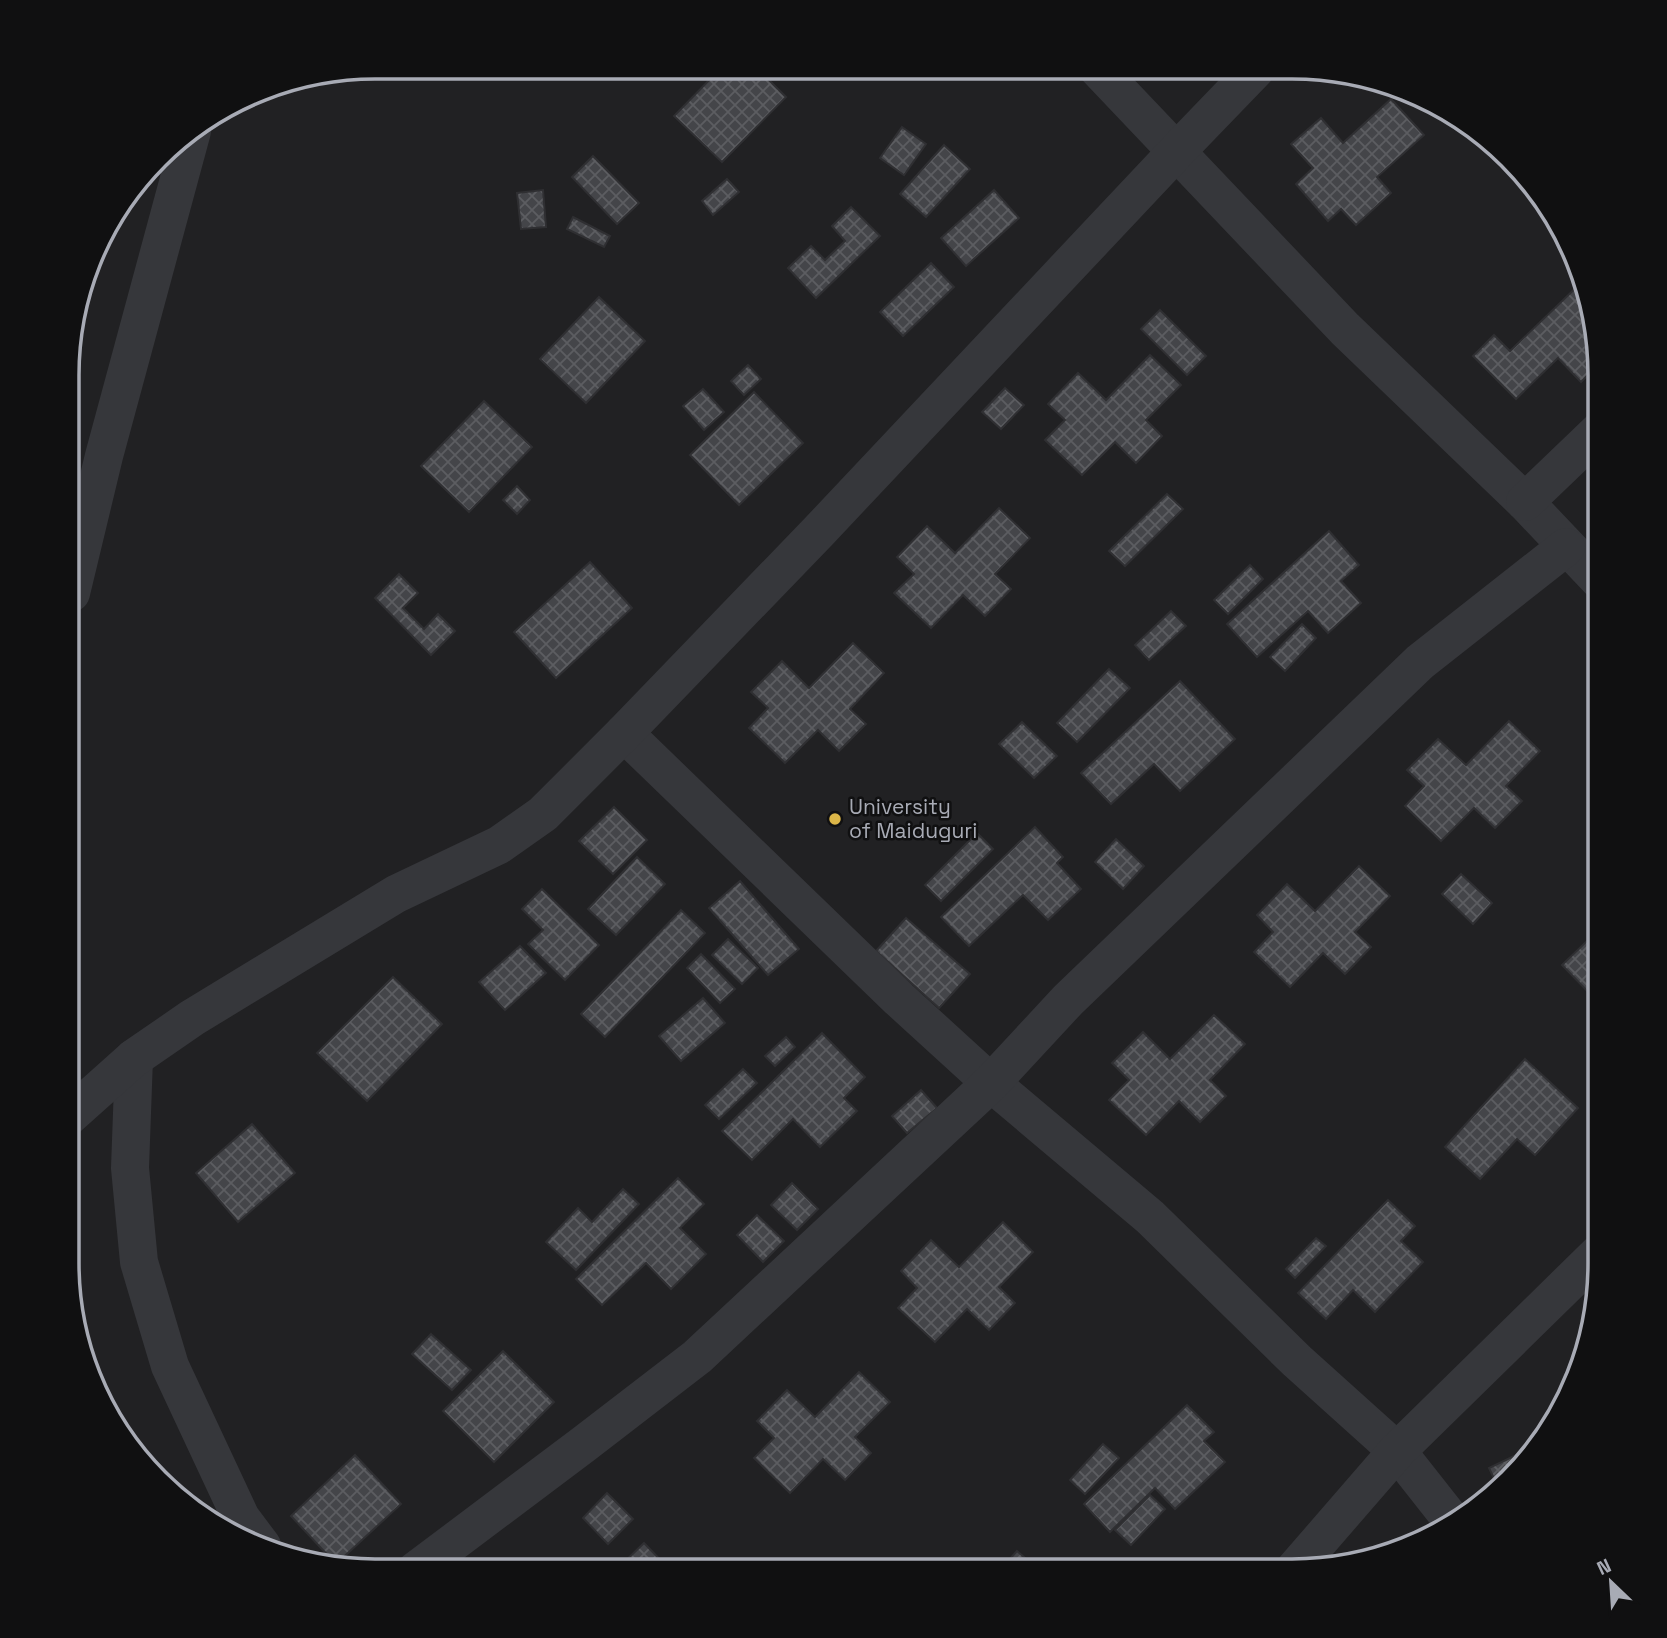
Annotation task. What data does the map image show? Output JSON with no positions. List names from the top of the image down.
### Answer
{
  "places": ["University of Maiduguri"],
  "north": "top left"
}
